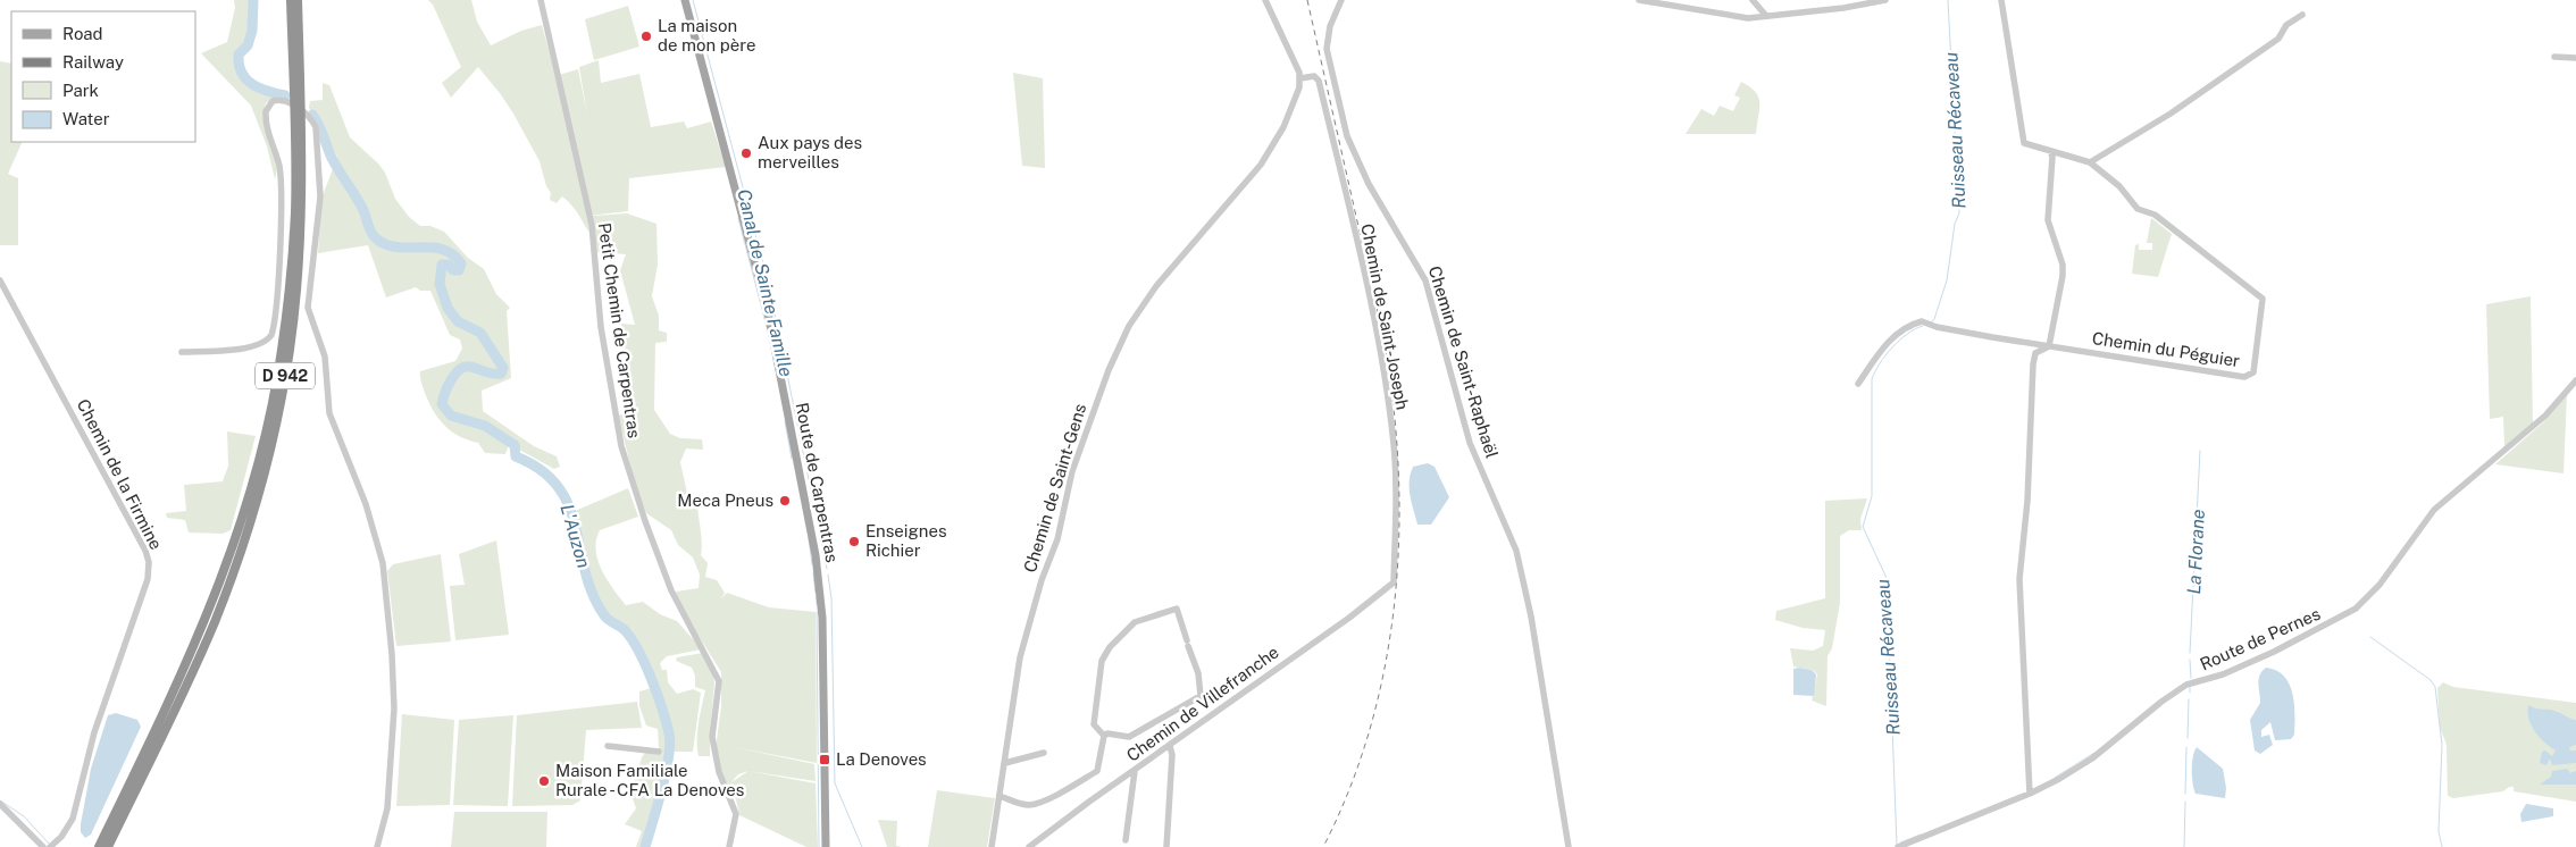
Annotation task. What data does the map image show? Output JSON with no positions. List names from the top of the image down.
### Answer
{
  "streets": {
    "highway": ["D 942"],
    "main road": ["Route de Carpentras"],
    "street": [
      "Chemin de Saint-Joseph",
      "Petit Chemin de Carpentras",
      "Chemin du Péguier",
      "Chemin de Saint-Raphaël",
      "Chemin de la Firmine",
      "Chemin de Saint-Gens",
      "Route de Pernes",
      "Chemin de Villefranche"
    ]
  },
  "crossings": [
    ["Chemin de Saint-Joseph", "Chemin de Saint-Gens"],
    ["Chemin de Saint-Joseph", "Chemin de Villefranche"]
  ],
  "water": [
    "Ruisseau Récaveau",
    "Canal de Sainte Famille",
    "L'Auzon",
    "La Florane"
  ],
  "places": {
    "other": [
      "La maison de mon père",
      "Aux pays des merveilles",
      "Meca Pneus",
      "Enseignes Richier",
      "Maison Familiale Rurale - CFA La Denoves"
    ],
    "transit": ["La Denoves"]
  },
  "legend": [
    "Road",
    "Railway",
    "Park",
    "Water"
  ]
}
